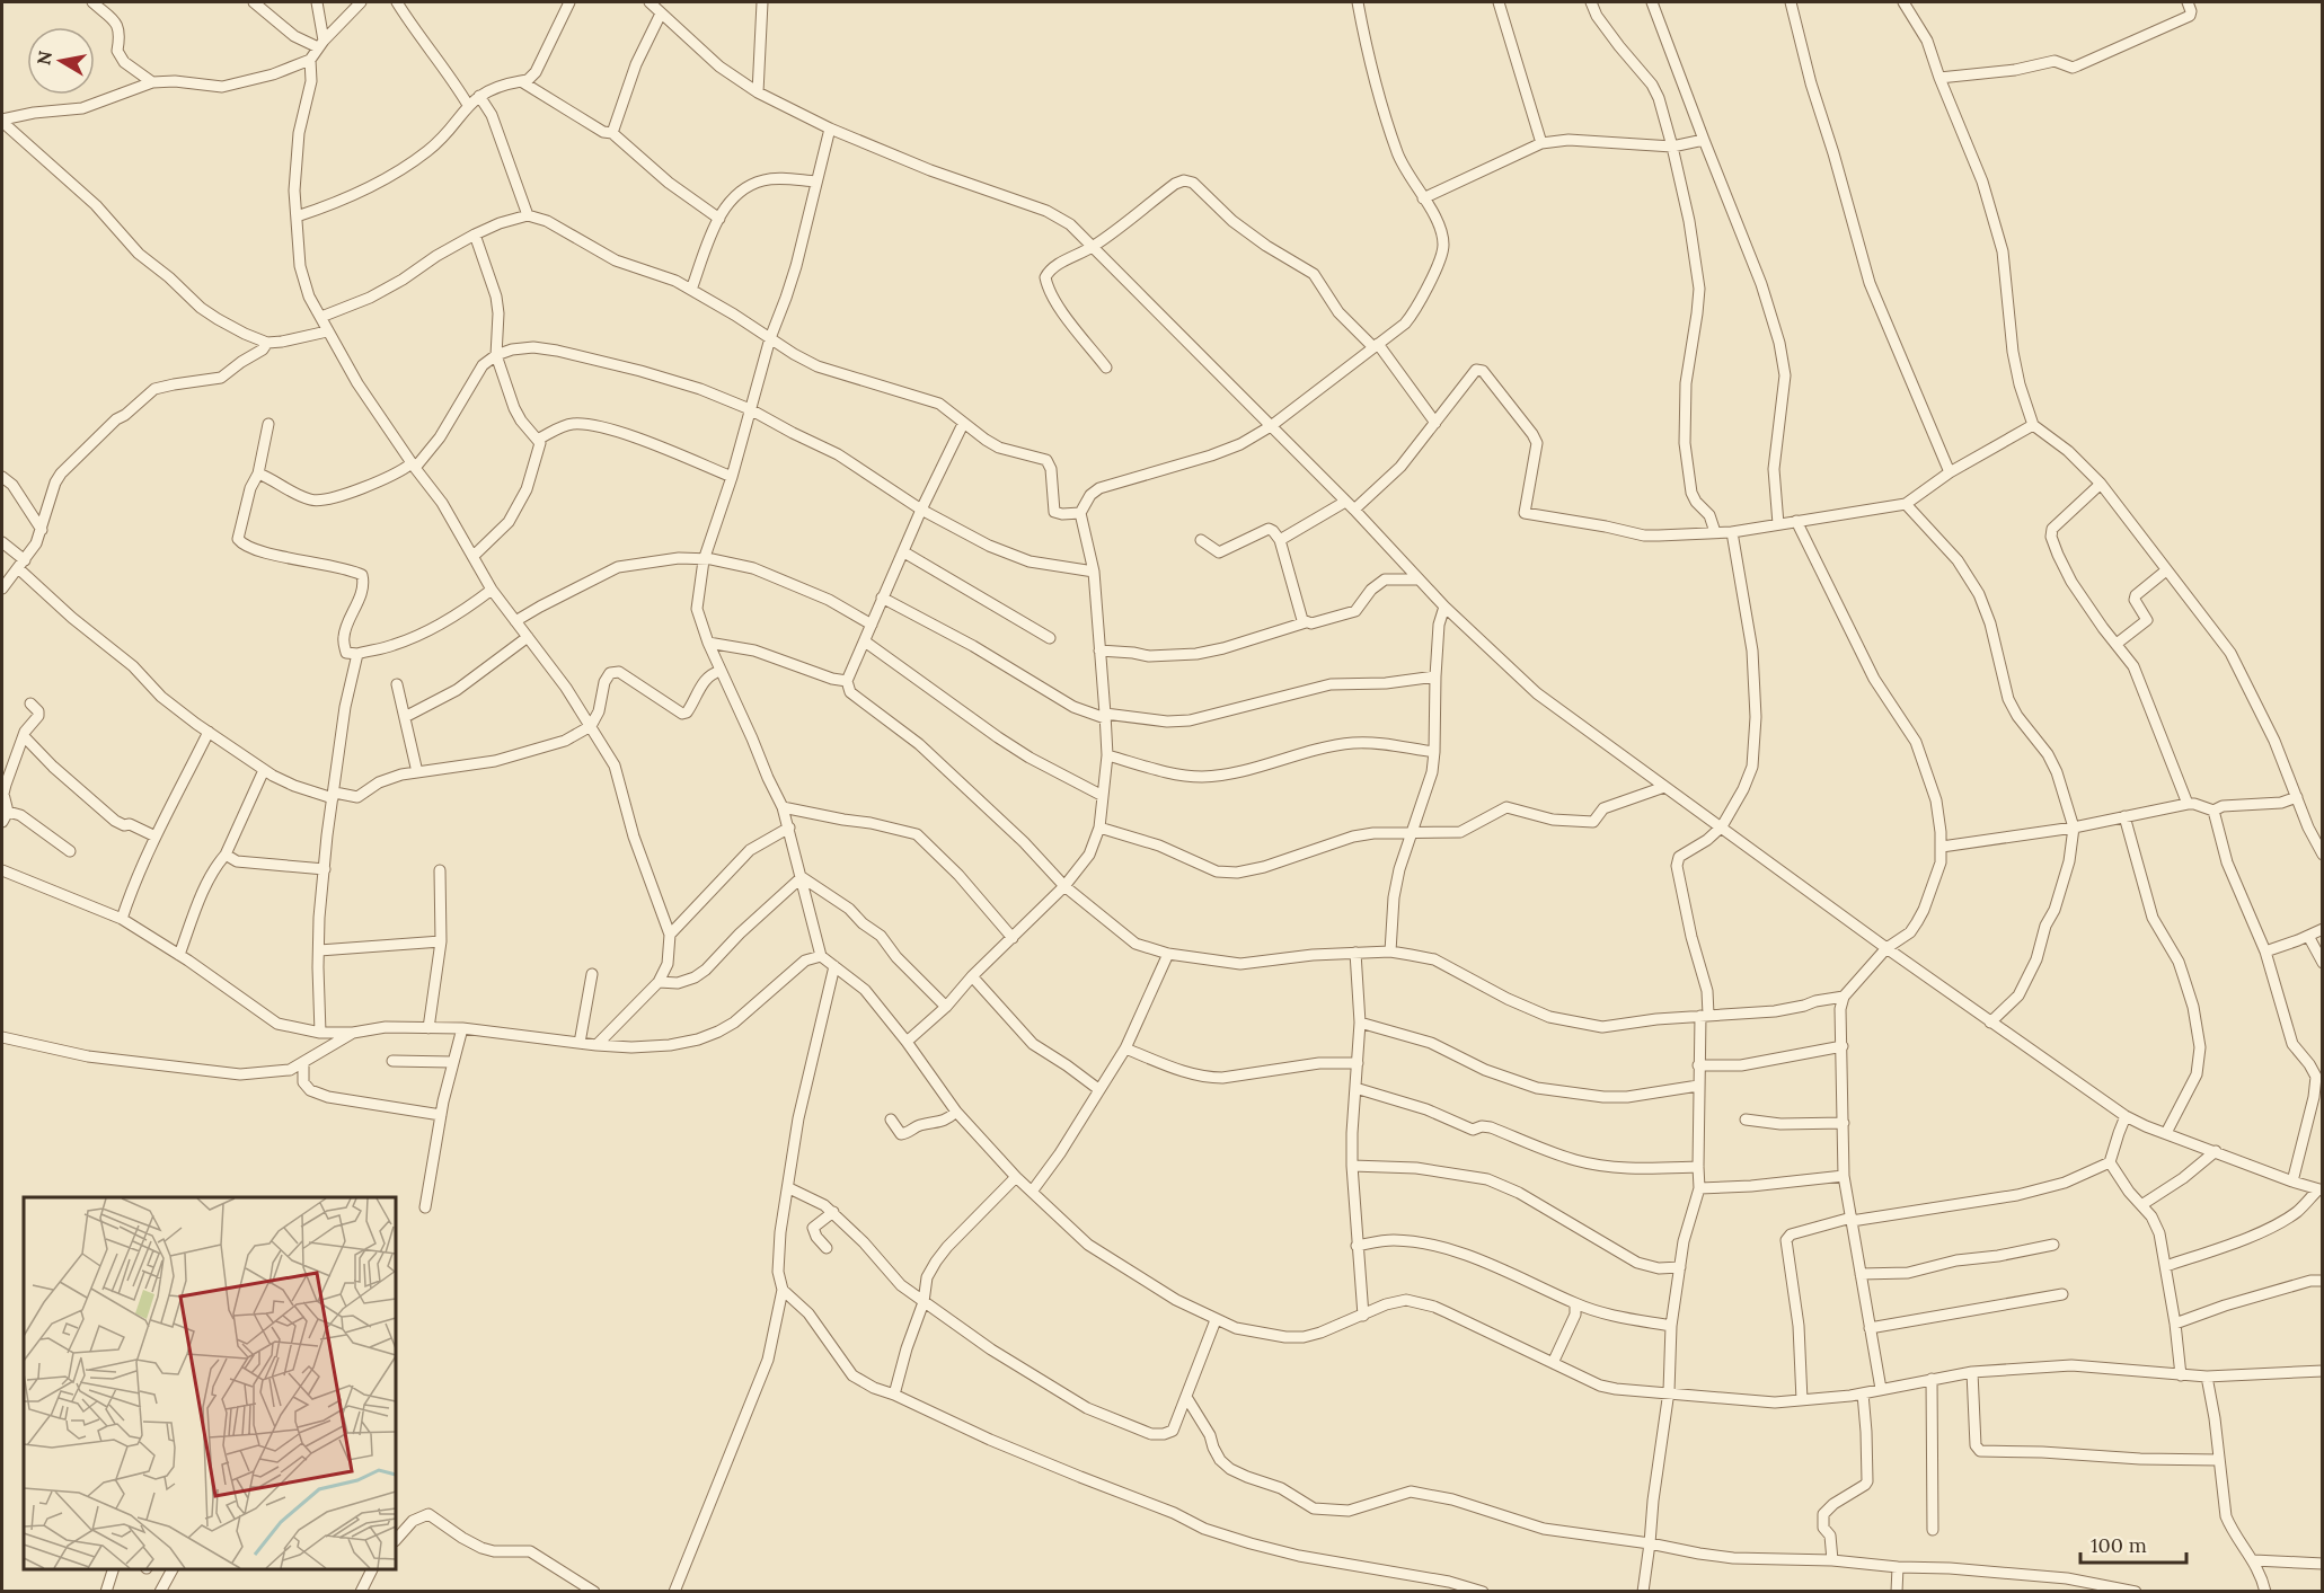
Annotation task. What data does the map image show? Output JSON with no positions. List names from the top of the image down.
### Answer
{
  "scale_bar": "100 m",
  "north": "left"
}
